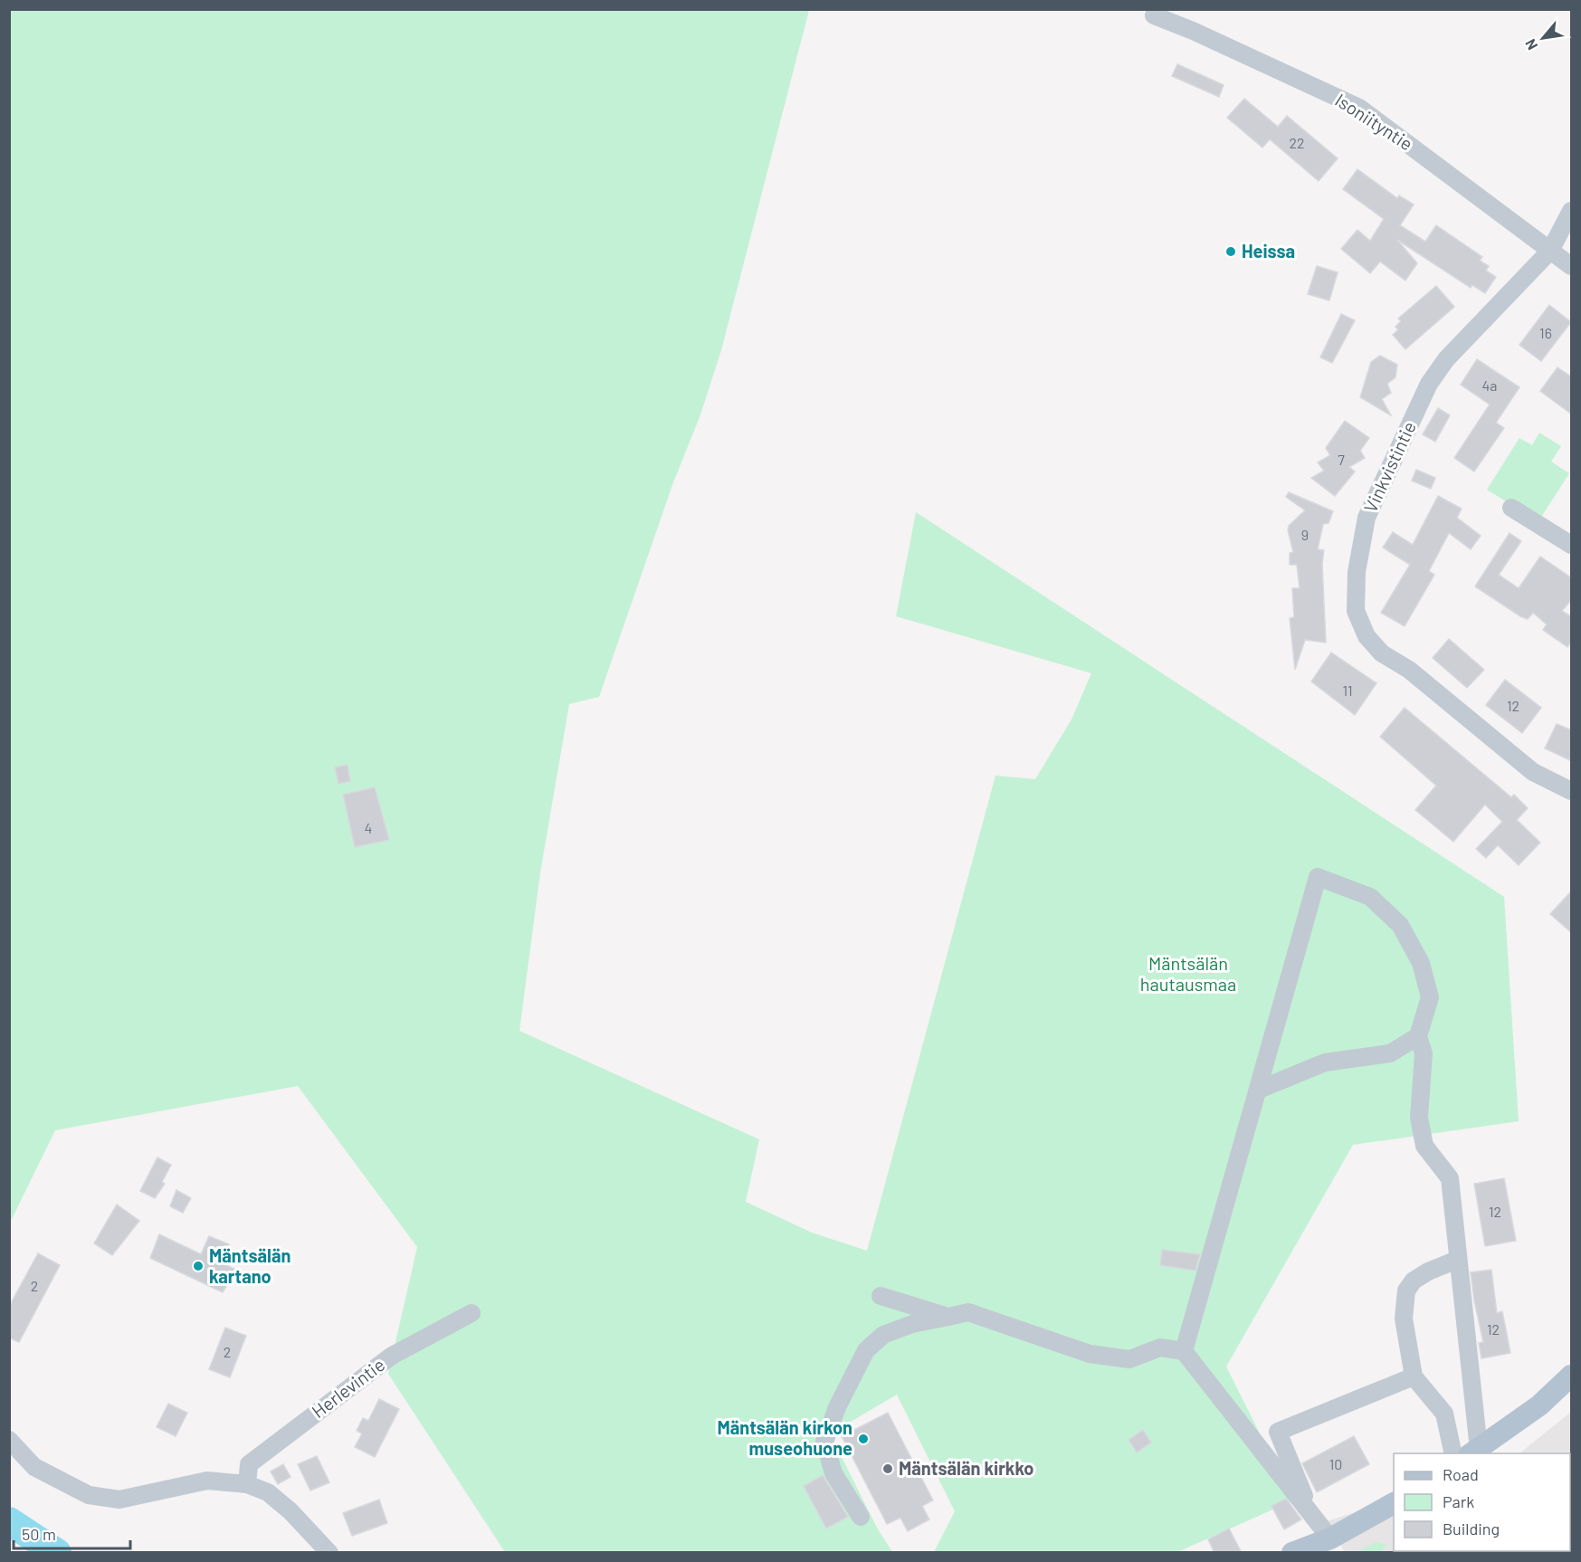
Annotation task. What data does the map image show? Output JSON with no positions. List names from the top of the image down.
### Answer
{
  "streets": {
    "street": ["Isoniityntie", "Vinkvistintie", "Herlevintie"]
  },
  "crossings": [
    ["Isoniityntie", "Vinkvistintie"]
  ],
  "parks": ["Mäntsälän hautausmaa"],
  "places": [
    "Heissa",
    "Mäntsälän kartano",
    "Mäntsälän kirkon museohuone",
    "Mäntsälän kirkko"
  ],
  "house_numbers": [
    "22",
    "16",
    "4a",
    "7",
    "9",
    "11",
    "12",
    "4",
    "12",
    "2",
    "12",
    "2",
    "10"
  ],
  "legend": ["Road", "Park", "Building"],
  "scale_bar": "50 m",
  "north": "bottom left"
}
